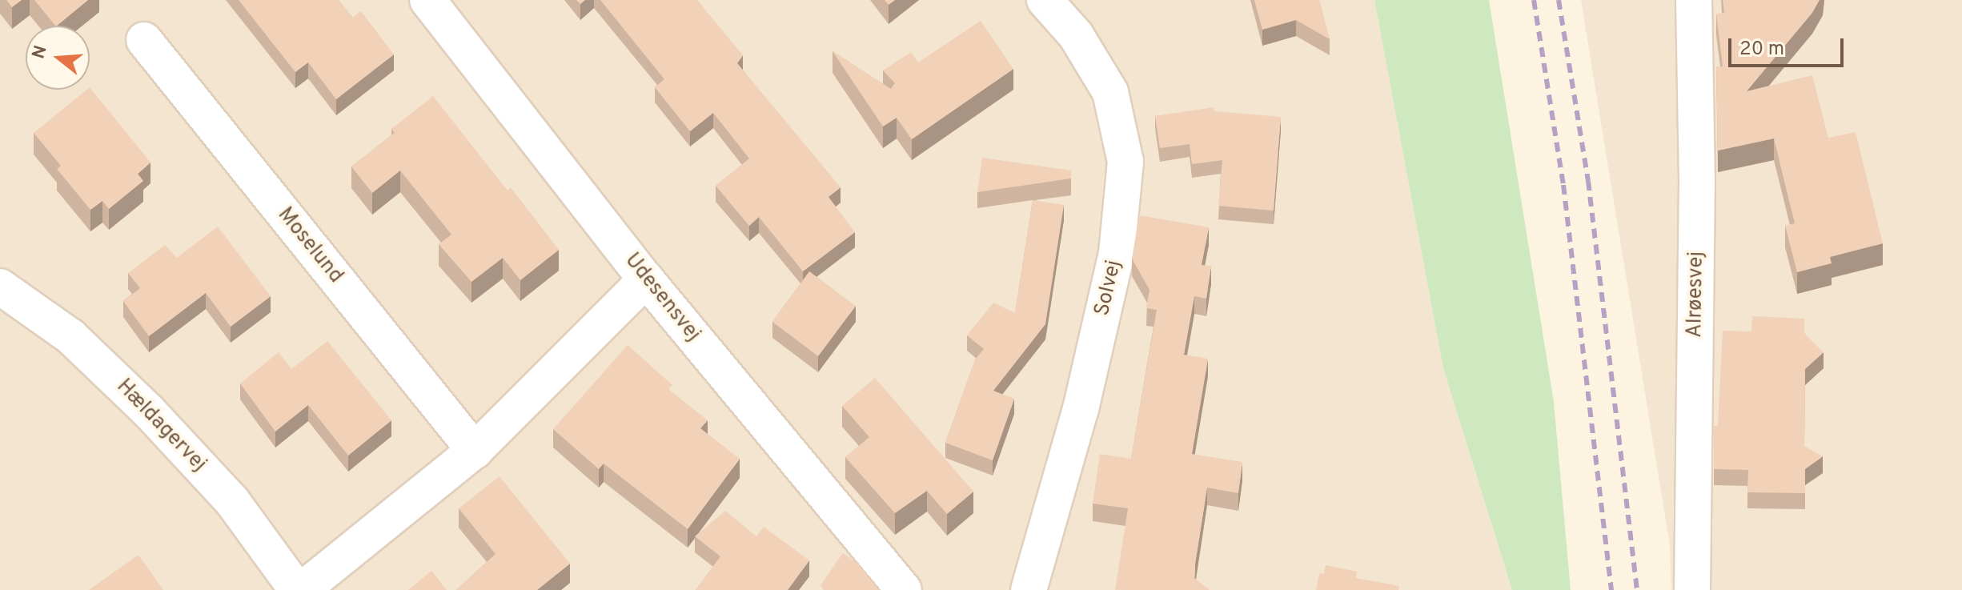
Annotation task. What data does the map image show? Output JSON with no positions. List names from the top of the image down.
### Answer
{
  "streets": {
    "street": [
      "Moselund",
      "Solvej",
      "Alrøesvej",
      "Udesensvej",
      "Hældagervej"
    ]
  },
  "scale_bar": "20 m",
  "north": "left"
}
